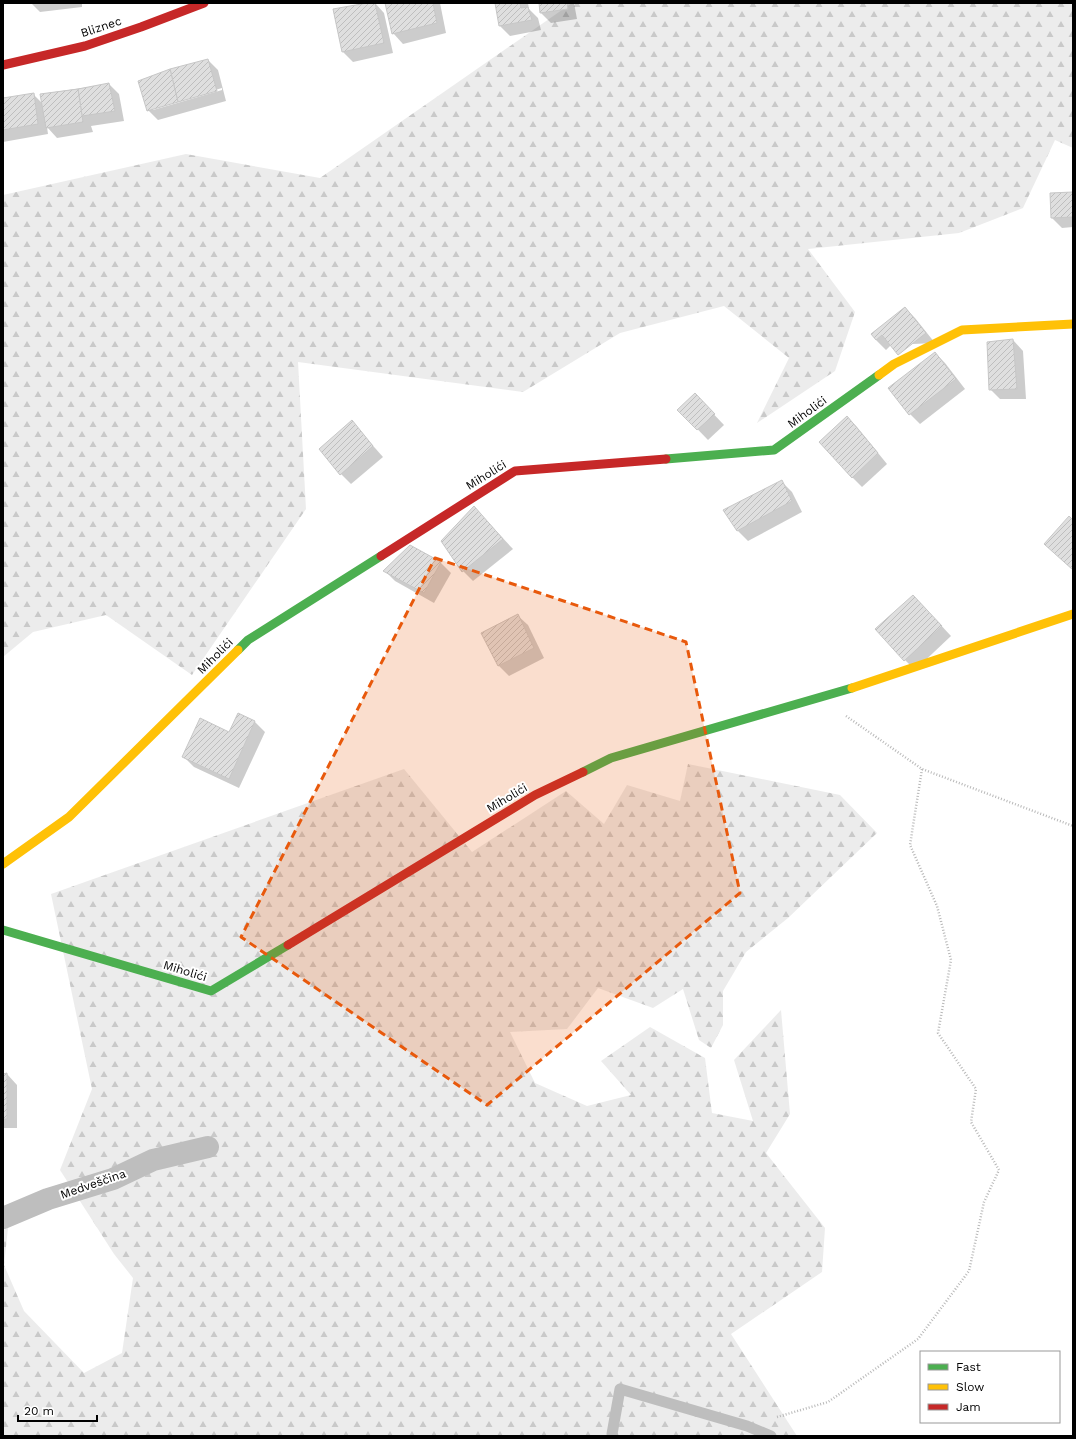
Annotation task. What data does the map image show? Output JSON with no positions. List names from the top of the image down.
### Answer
{
  "streets": {
    "street": ["Bliznec", "Miholići", "Medveščina"]
  },
  "legend": ["Fast", "Slow", "Jam"],
  "scale_bar": "20 m"
}
